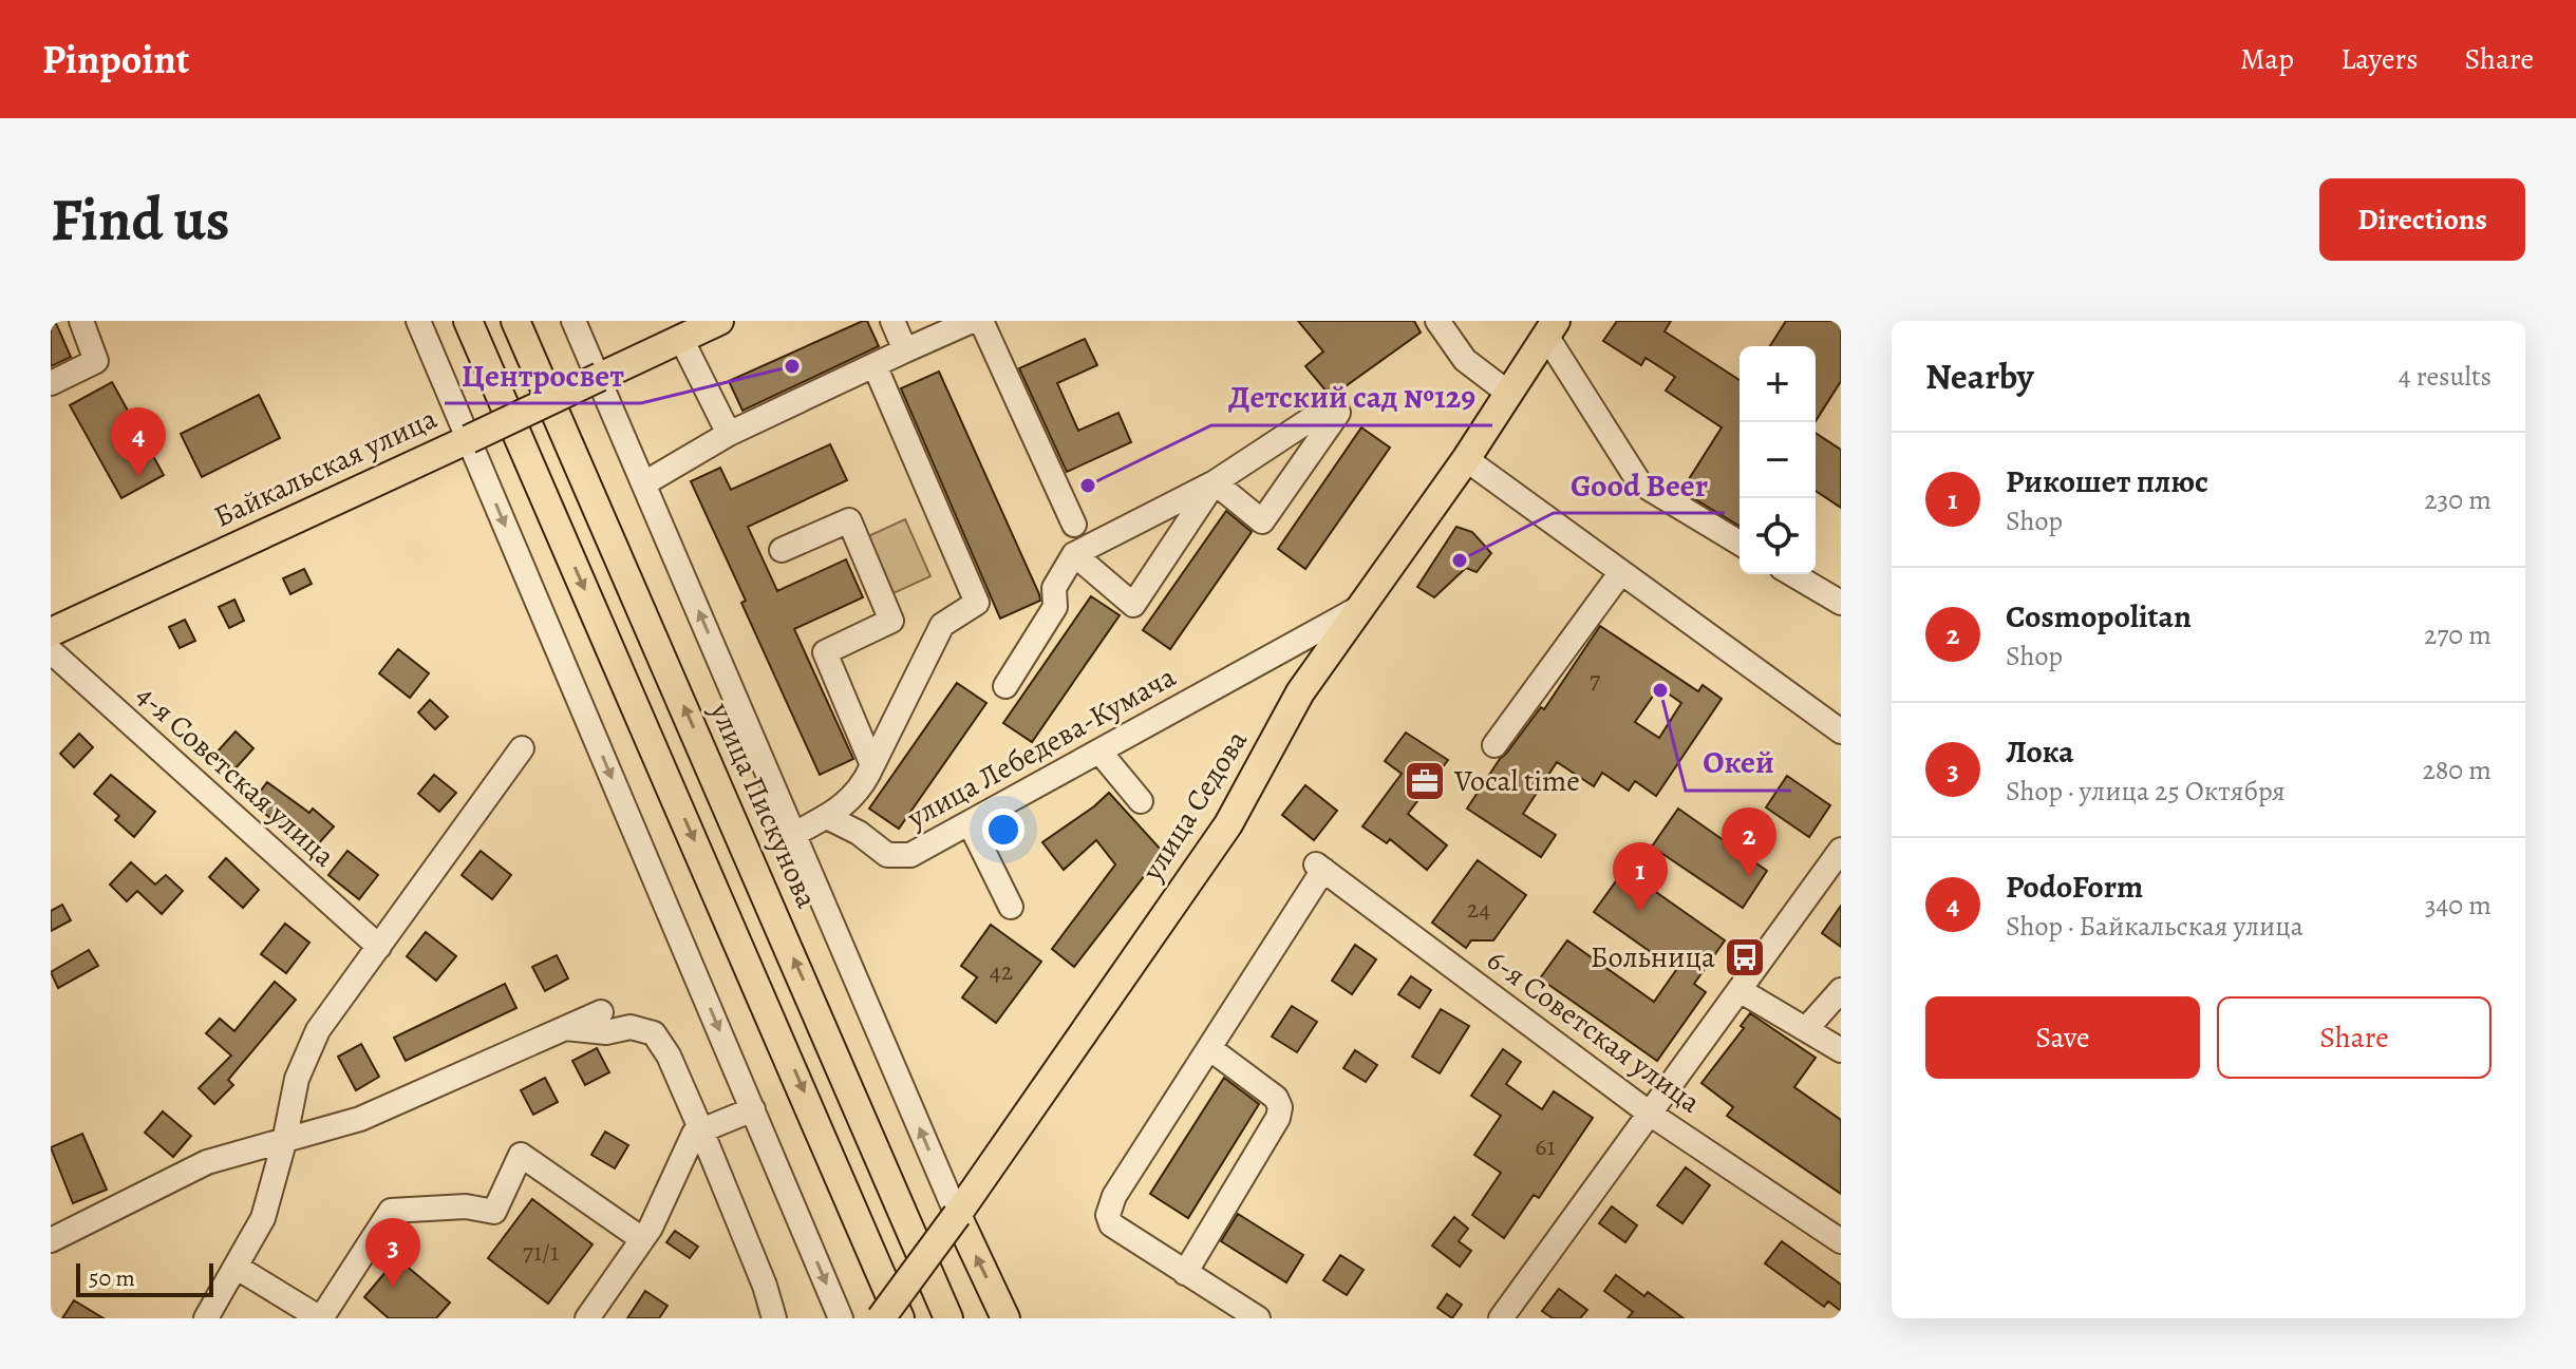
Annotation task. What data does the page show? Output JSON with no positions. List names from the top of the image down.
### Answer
{
  "streets": {
    "main road": ["Байкальская улица", "улица Пискунова", "улица Седова"],
    "street": ["улица Лебедева-Кумача", "4-я Советская улица", "6-я Советская улица"]
  },
  "crossings": [
    ["Байкальская улица", "улица Пискунова"],
    ["улица Лебедева-Кумача", "улица Седова"],
    ["улица Пискунова", "улица Седова"]
  ],
  "places": {
    "other": [
      "Центросвет",
      "Детский сад №129",
      "Good Beer",
      "Окей"
    ],
    "office": ["Vocal time"],
    "bus stop": ["Больница"]
  },
  "house_numbers": [
    "7",
    "24",
    "42",
    "61",
    "71/1"
  ],
  "scale_bar": "50 m",
  "page": {
    "header": "Pinpoint",
    "nav": ["Map", "Layers", "Share"],
    "buttons": [
      "Directions",
      ["Save", "Share"]
    ],
    "title": "Find us",
    "heading": ["Nearby", "4 results"],
    "map_buttons": ["+", "−"],
    "pins": [
      "4",
      "2",
      "1",
      "3"
    ],
    "list": [
      {
        "mark": "1",
        "name": "Рикошет плюс",
        "note": "Shop",
        "value": "230 m"
      },
      {
        "mark": "2",
        "name": "Cosmopolitan",
        "note": "Shop",
        "value": "270 m"
      },
      {
        "mark": "3",
        "name": "Лока",
        "note": "Shop · улица 25 Октября",
        "value": "280 m"
      },
      {
        "mark": "4",
        "name": "PodoForm",
        "note": "Shop · Байкальская улица",
        "value": "340 m"
      }
    ],
    "scale": "50 m"
  }
}
